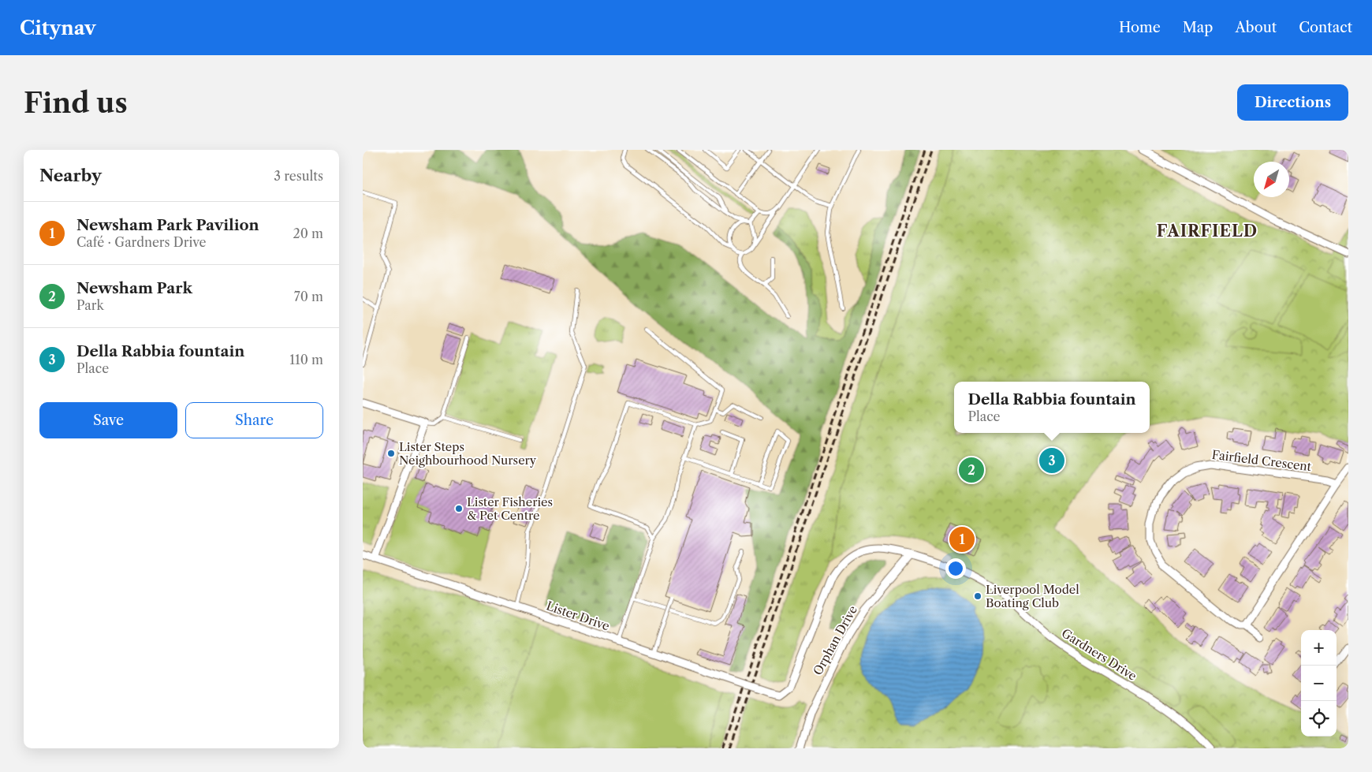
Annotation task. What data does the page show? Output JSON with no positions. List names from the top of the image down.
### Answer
{
  "streets": {
    "street": [
      "Fairfield Crescent",
      "Lister Drive",
      "Orphan Drive",
      "Gardners Drive"
    ]
  },
  "crossings": [
    ["Lister Drive", "Gardners Drive"],
    ["Orphan Drive", "Gardners Drive"]
  ],
  "districts": ["FAIRFIELD"],
  "places": ["Lister Steps Neighbourhood Nursery", "Lister Fisheries & Pet Centre", "Liverpool Model Boating Club"],
  "north": "bottom left",
  "page": {
    "header": "Citynav",
    "nav": [
      "Home",
      "Map",
      "About",
      "Contact"
    ],
    "buttons": [
      "Directions",
      ["Save", "Share"]
    ],
    "title": "Find us",
    "heading": ["Nearby", "3 results"],
    "list": [
      {
        "mark": "1",
        "name": "Newsham Park Pavilion",
        "note": "Café · Gardners Drive",
        "value": "20 m"
      },
      {
        "mark": "2",
        "name": "Newsham Park",
        "note": "Park",
        "value": "70 m"
      },
      {
        "mark": "3",
        "name": "Della Rabbia fountain",
        "note": "Place",
        "value": "110 m"
      }
    ],
    "popup": ["Della Rabbia fountain", "Place"],
    "pins": ["3", "2", "1"],
    "map_buttons": ["+", "−"]
  }
}
